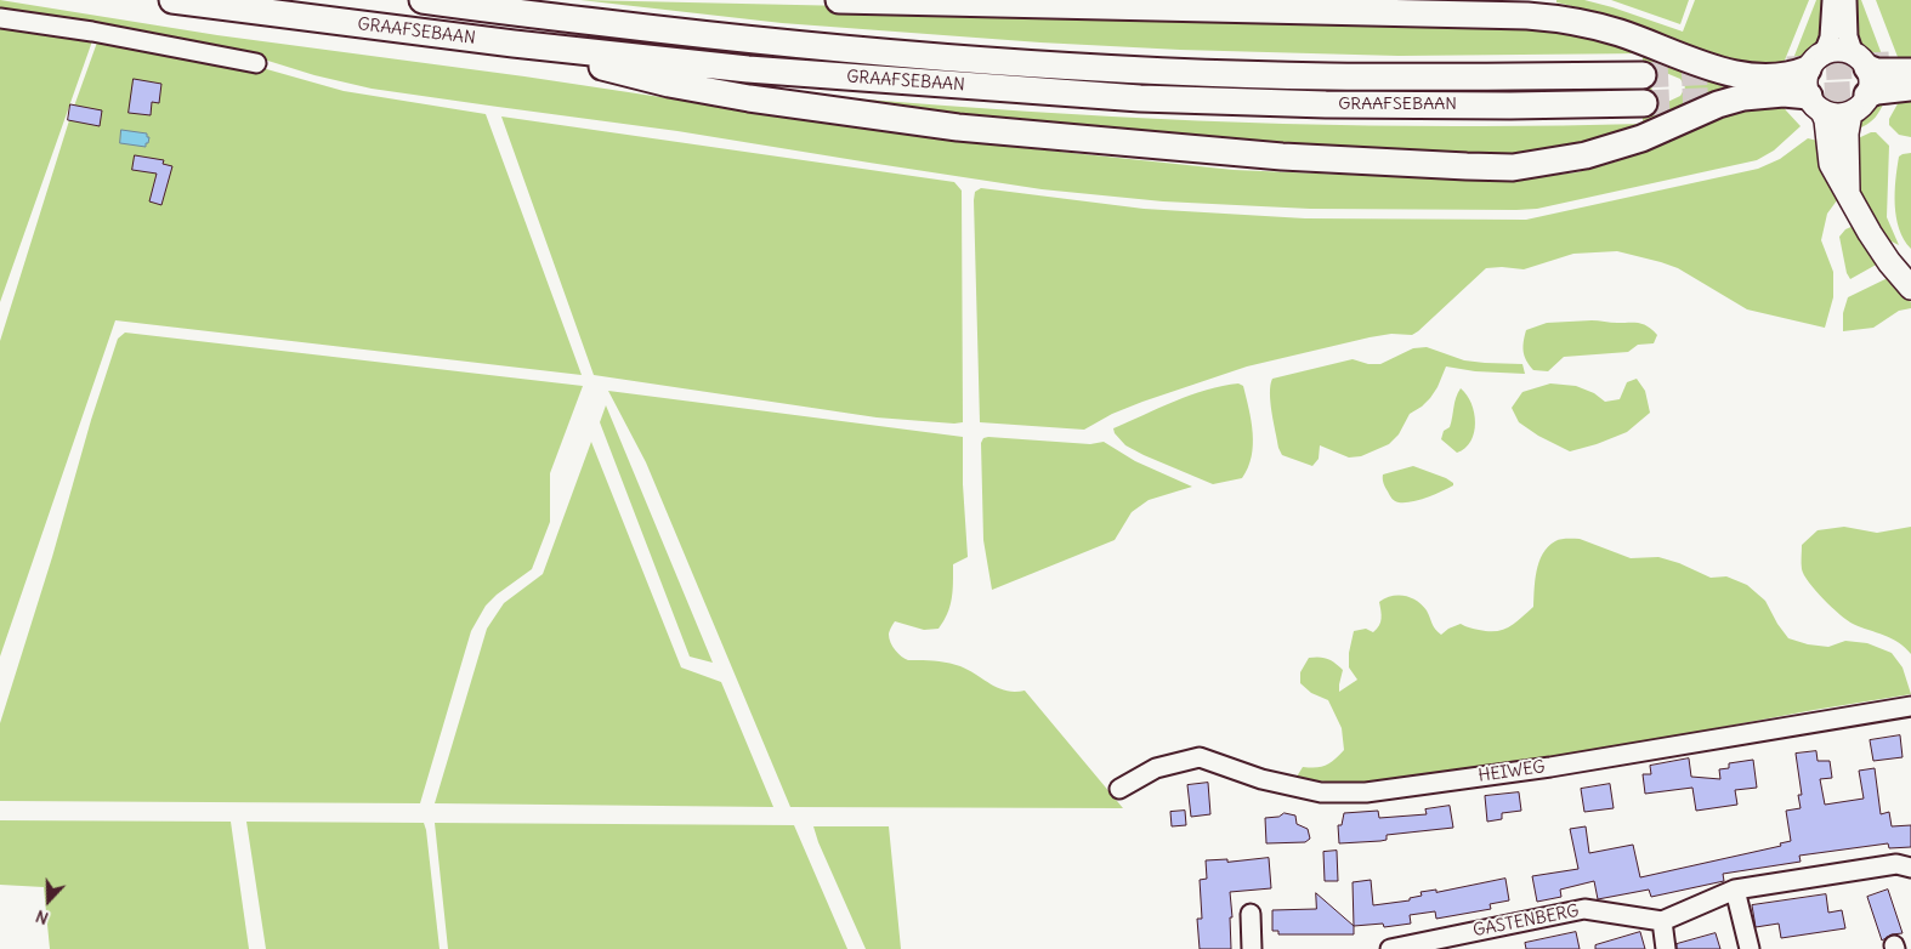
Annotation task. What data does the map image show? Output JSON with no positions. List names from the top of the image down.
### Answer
{
  "streets": {
    "highway": ["GRAAFSEBAAN"],
    "street": ["HEIWEG", "GASTENBERG"]
  },
  "north": "bottom"
}
